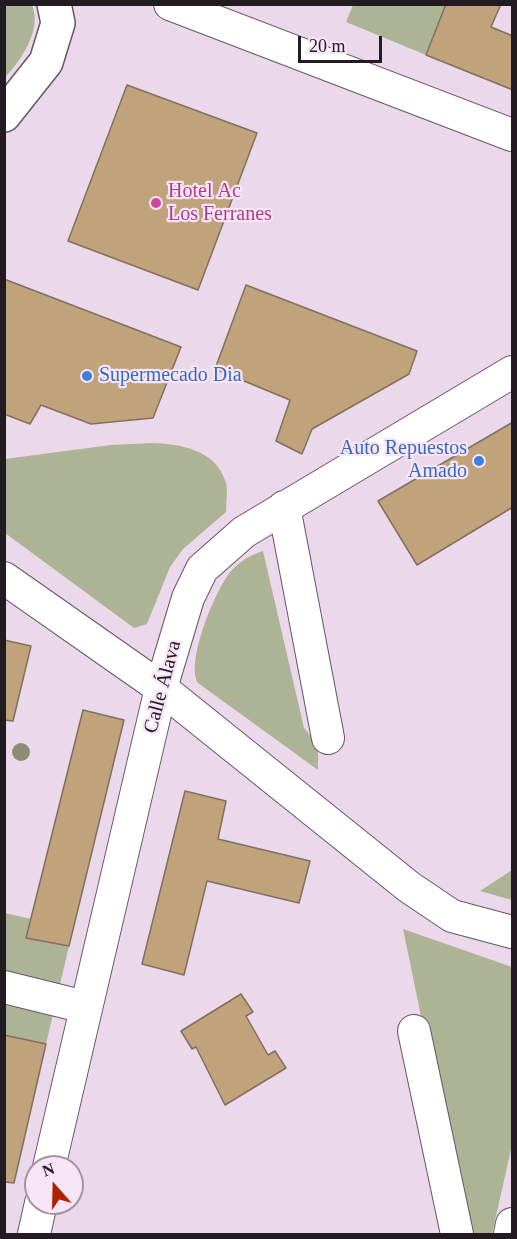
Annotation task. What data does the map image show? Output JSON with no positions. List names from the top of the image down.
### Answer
{
  "streets": {
    "street": ["Calle Álava"]
  },
  "places": ["Hotel Ac Los Ferranes", "Supermecado Dia", "Auto Repuestos Amado"],
  "scale_bar": "20 m",
  "north": "top"
}
